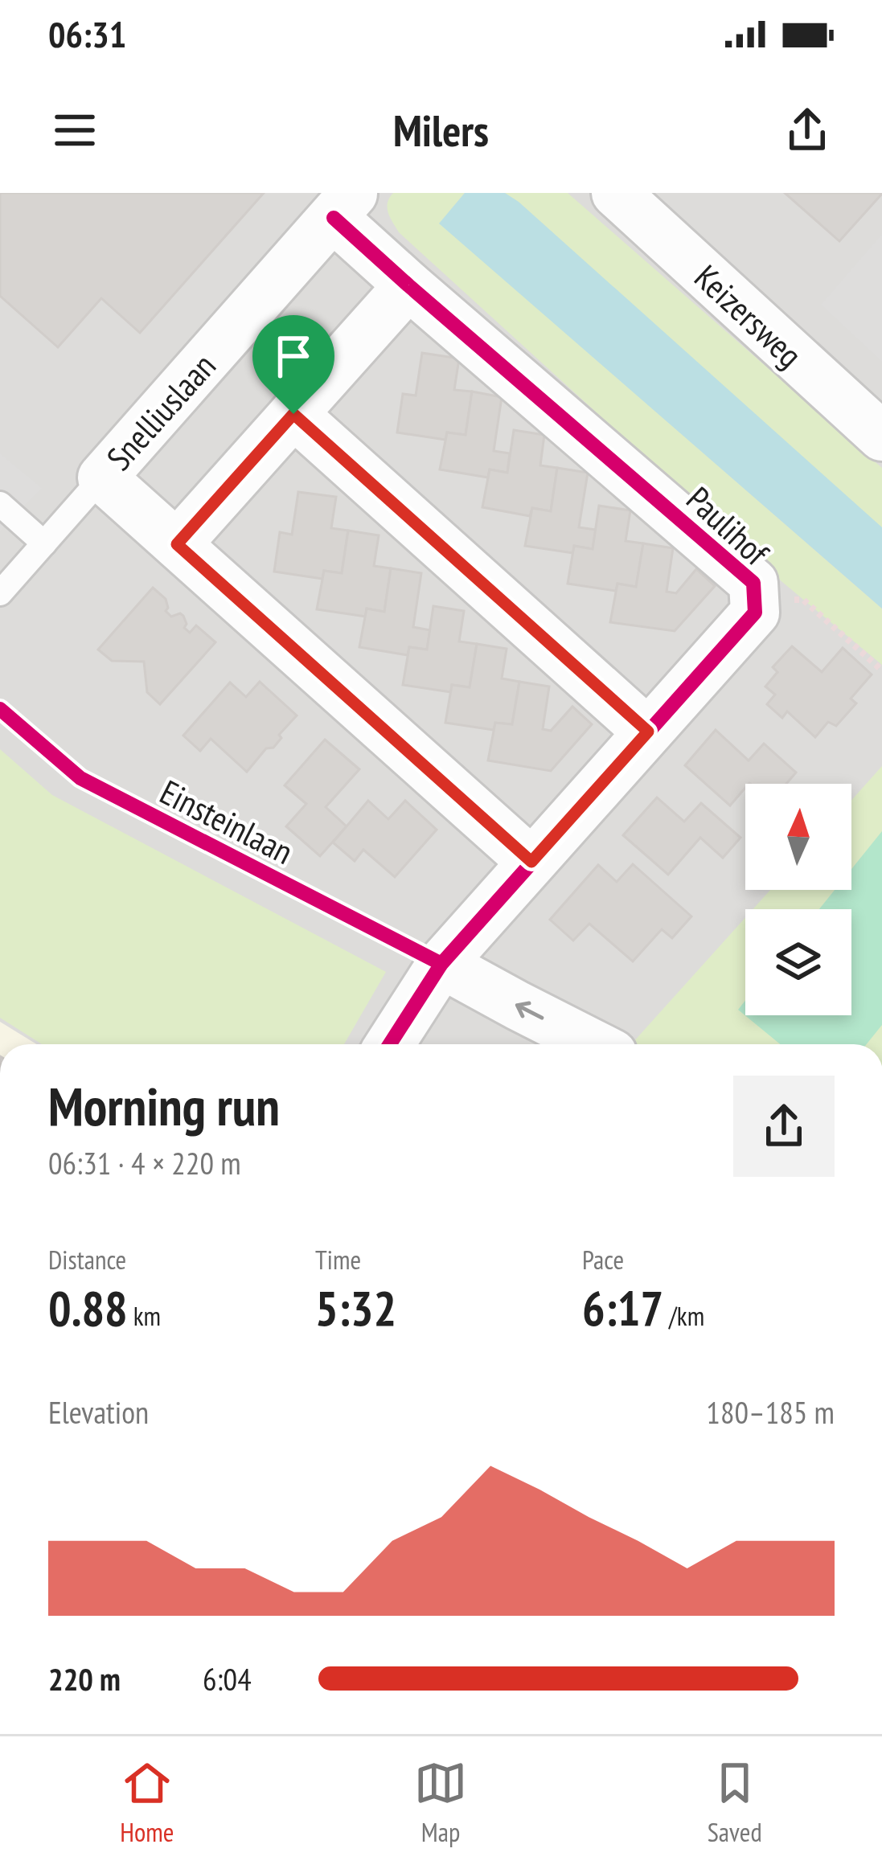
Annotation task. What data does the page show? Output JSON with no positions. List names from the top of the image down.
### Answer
{
  "streets": {
    "street": ["Keizersweg", "Snelliuslaan", "Paulihof"],
    "cycle path": ["Einsteinlaan"]
  },
  "crossings": [
    ["Snelliuslaan", "Paulihof"]
  ],
  "north": "top",
  "page": {
    "status": "06:31",
    "header": "Milers",
    "heading": ["Morning run", "06:31 · 4 × 220 m"],
    "stats": [
      ["Distance", "0.88 km"],
      ["Time", "5:32"],
      ["Pace", "6:17 /km"]
    ],
    "chart": ["Elevation", "180–185 m"],
    "list": [
      {
        "name": "220 m",
        "note": "6:04"
      }
    ],
    "tabs": ["Home", "Map", "Saved"]
  }
}
